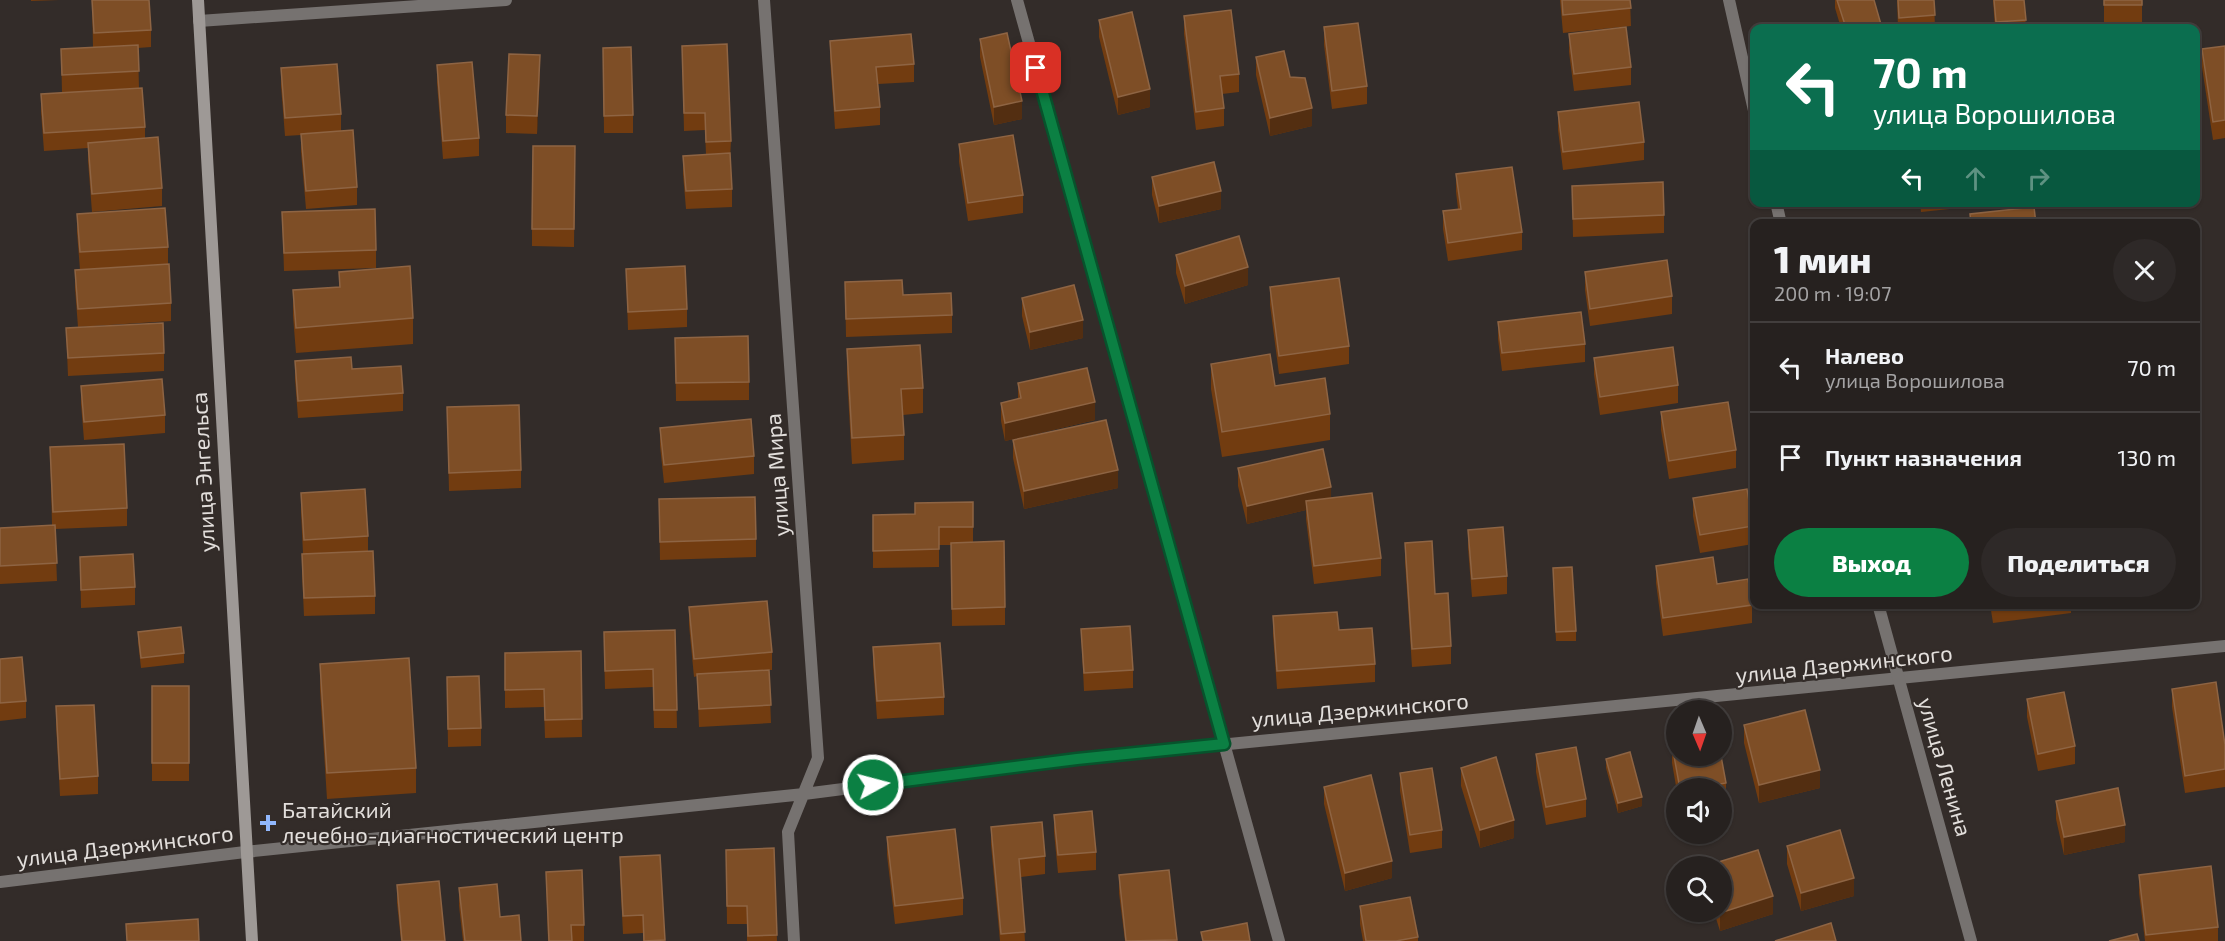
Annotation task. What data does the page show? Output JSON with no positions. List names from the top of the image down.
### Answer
{
  "streets": {
    "main road": ["улица Энгельса"],
    "street": ["улица Мира", "улица Дзержинского", "улица Ленина"]
  },
  "crossings": [
    ["улица Энгельса", "улица Дзержинского"],
    ["улица Мира", "улица Дзержинского"],
    ["улица Дзержинского", "улица Ленина"]
  ],
  "places": {
    "health": ["Батайский лечебно-диагностический центр"]
  },
  "north": "bottom",
  "page": {
    "turn": ["70 m", "улица Ворошилова"],
    "heading": ["1 мин", "200 m · 19:07"],
    "list": [
      {
        "name": "Налево",
        "note": "улица Ворошилова",
        "value": "70 m"
      },
      {
        "name": "Пункт назначения",
        "value": "130 m"
      }
    ],
    "buttons": ["Выход", "Поделиться"]
  }
}
